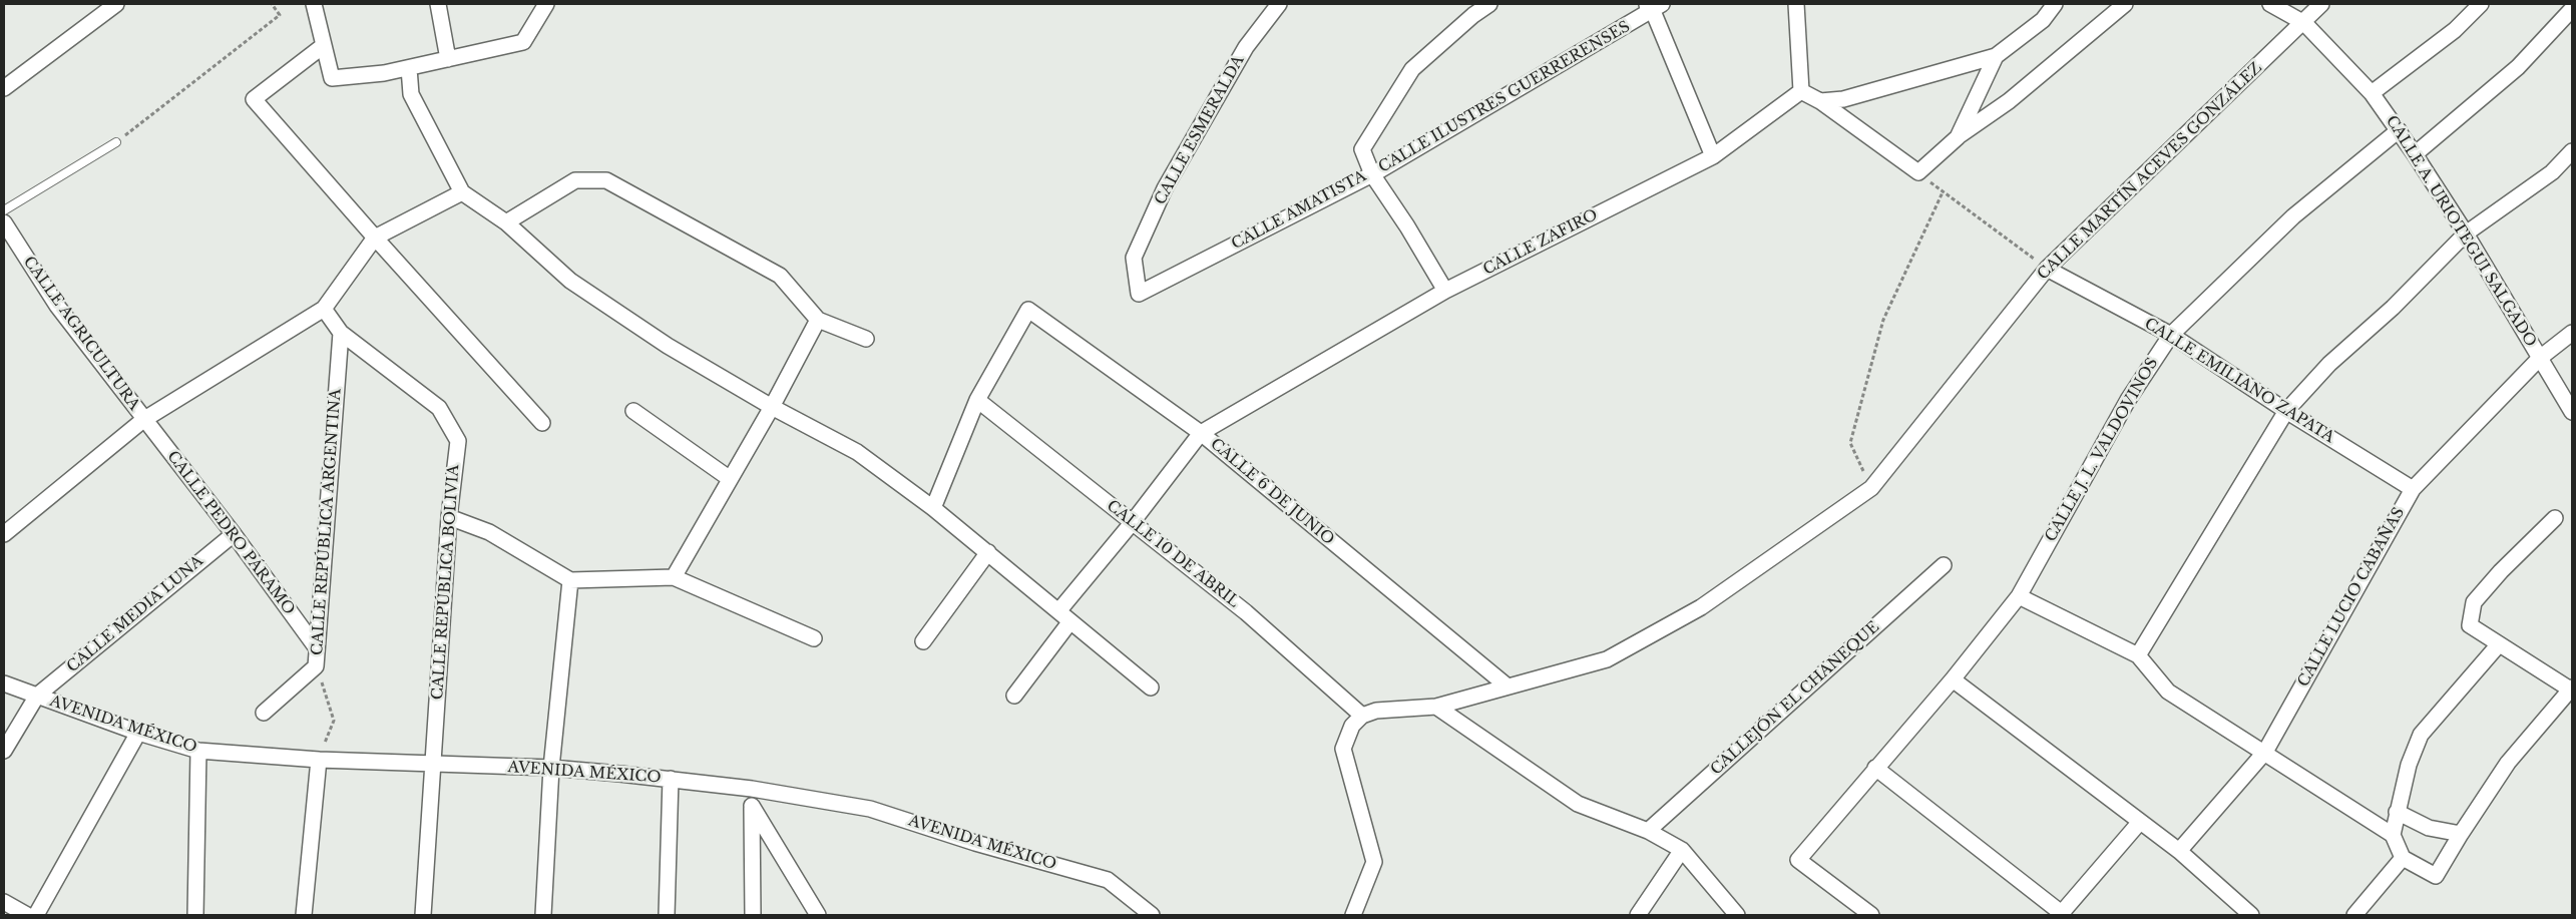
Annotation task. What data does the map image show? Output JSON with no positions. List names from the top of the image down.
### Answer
{
  "streets": {
    "street": [
      "CALLE ILUSTRES GUERRERENSES",
      "CALLE ESMERALDA",
      "CALLE MARTÍN ACEVES GONZÁLEZ",
      "CALLE AMATISTA",
      "CALLE A. URIOTEGUI SALGADO",
      "CALLE ZAFIRO",
      "CALLE AGRICULTURA",
      "CALLE EMILIANO ZAPATA",
      "CALLE J. L. VALDOVINOS",
      "CALLE 6 DE JUNIO",
      "CALLE REPÚBLICA ARGENTINA",
      "CALLE PEDRO PÁRAMO",
      "CALLE 10 DE ABRIL",
      "CALLE REPÚBLICA BOLIVIA",
      "CALLE LUCIO CABAÑAS",
      "CALLE MEDIA LUNA",
      "CALLEJÓN EL CHANEQUE",
      "AVENIDA MÉXICO"
    ]
  },
  "crossings": [
    ["CALLE ILUSTRES GUERRERENSES", "CALLE AMATISTA"],
    ["CALLE ESMERALDA", "CALLE AMATISTA"],
    ["CALLE MARTÍN ACEVES GONZÁLEZ", "CALLE A. URIOTEGUI SALGADO"],
    ["CALLE MARTÍN ACEVES GONZÁLEZ", "CALLE EMILIANO ZAPATA"],
    ["CALLE MARTÍN ACEVES GONZÁLEZ", "CALLE 6 DE JUNIO"],
    ["CALLE MARTÍN ACEVES GONZÁLEZ", "CALLE 10 DE ABRIL"],
    ["CALLE A. URIOTEGUI SALGADO", "CALLE J. L. VALDOVINOS"],
    ["CALLE A. URIOTEGUI SALGADO", "CALLE LUCIO CABAÑAS"],
    ["CALLE ZAFIRO", "CALLE 6 DE JUNIO"],
    ["CALLE AGRICULTURA", "CALLE PEDRO PÁRAMO"],
    ["CALLE EMILIANO ZAPATA", "CALLE J. L. VALDOVINOS"],
    ["CALLE EMILIANO ZAPATA", "CALLE LUCIO CABAÑAS"],
    ["CALLE 6 DE JUNIO", "CALLE 10 DE ABRIL"],
    ["CALLE REPÚBLICA ARGENTINA", "CALLE PEDRO PÁRAMO"],
    ["CALLE REPÚBLICA ARGENTINA", "CALLE REPÚBLICA BOLIVIA"],
    ["CALLE REPÚBLICA ARGENTINA", "AVENIDA MÉXICO"],
    ["CALLE PEDRO PÁRAMO", "CALLE MEDIA LUNA"],
    ["CALLE REPÚBLICA BOLIVIA", "AVENIDA MÉXICO"],
    ["CALLE MEDIA LUNA", "AVENIDA MÉXICO"]
  ]
}
